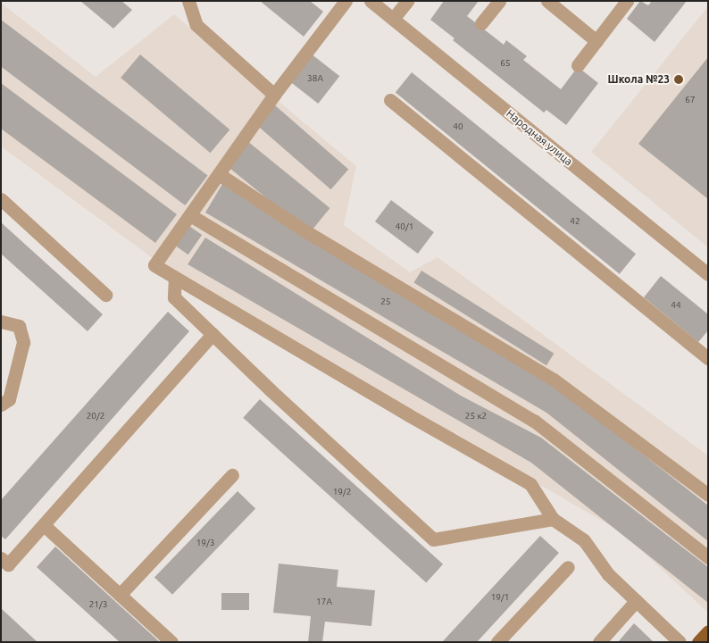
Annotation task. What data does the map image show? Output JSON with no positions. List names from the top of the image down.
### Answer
{
  "streets": {
    "street": ["Народная улица"]
  },
  "places": ["Школа №23"],
  "house_numbers": [
    "65",
    "38А",
    "67",
    "40",
    "42",
    "40/1",
    "25",
    "44",
    "20/2",
    "25 к2",
    "19/2",
    "19/3",
    "19/1",
    "17А",
    "21/3"
  ]
}
